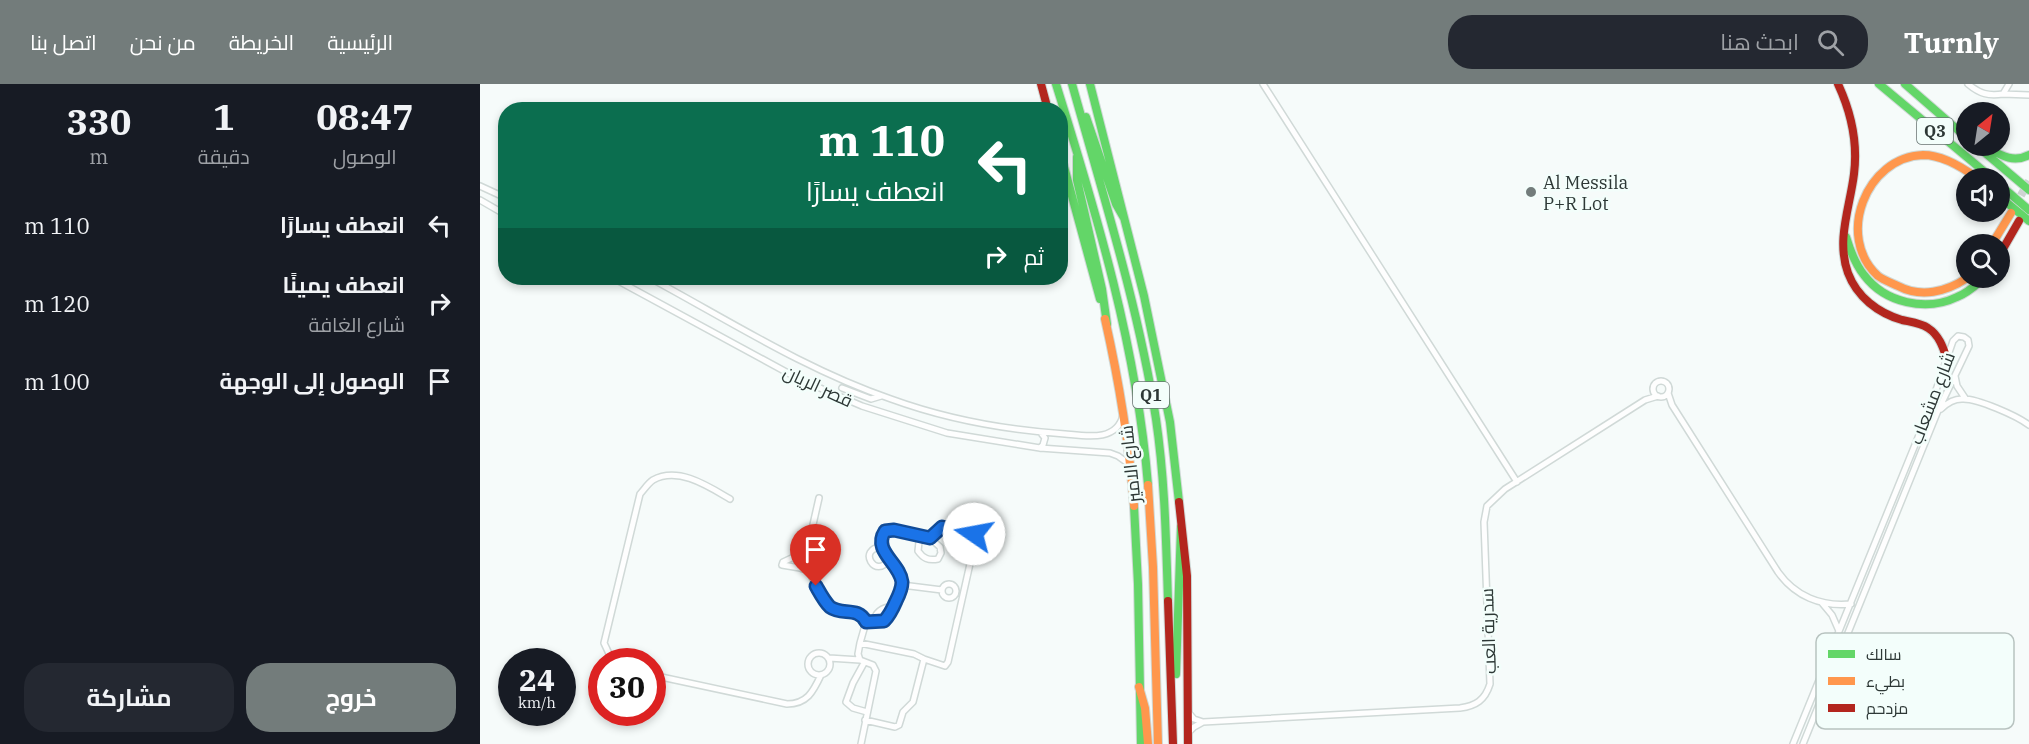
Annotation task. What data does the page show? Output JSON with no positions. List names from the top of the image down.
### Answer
{
  "streets": {
    "main road": ["Q3", "Q1", "شارع الامير"],
    "street": ["قصر الريان", "شارع مشعاب", "سدرية العب"]
  },
  "crossings": [
    ["قصر الريان", "شارع الامير"]
  ],
  "places": ["Al Messila P+R Lot"],
  "legend": ["سالك", "بطيء", "مزدحم"],
  "north": "top right",
  "page": {
    "header": "Turnly",
    "search": "ابحث هنا",
    "nav": [
      "الرئيسية",
      "الخريطة",
      "من نحن",
      "اتصل بنا"
    ],
    "eta": [
      "08:47",
      "الوصول",
      "1",
      "دقيقة",
      "330",
      "m"
    ],
    "turn": ["110 m", "انعطف يسارًا"],
    "list": [
      {
        "name": "انعطف يسارًا",
        "value": "110 m"
      },
      {
        "name": "انعطف يمينًا",
        "note": "شارع الغافة",
        "value": "120 m"
      },
      {
        "name": "الوصول إلى الوجهة",
        "value": "100 m"
      }
    ],
    "then": "ثم",
    "speed": "24 km/h",
    "limit": "30",
    "buttons": ["خروج", "مشاركة"]
  }
}
